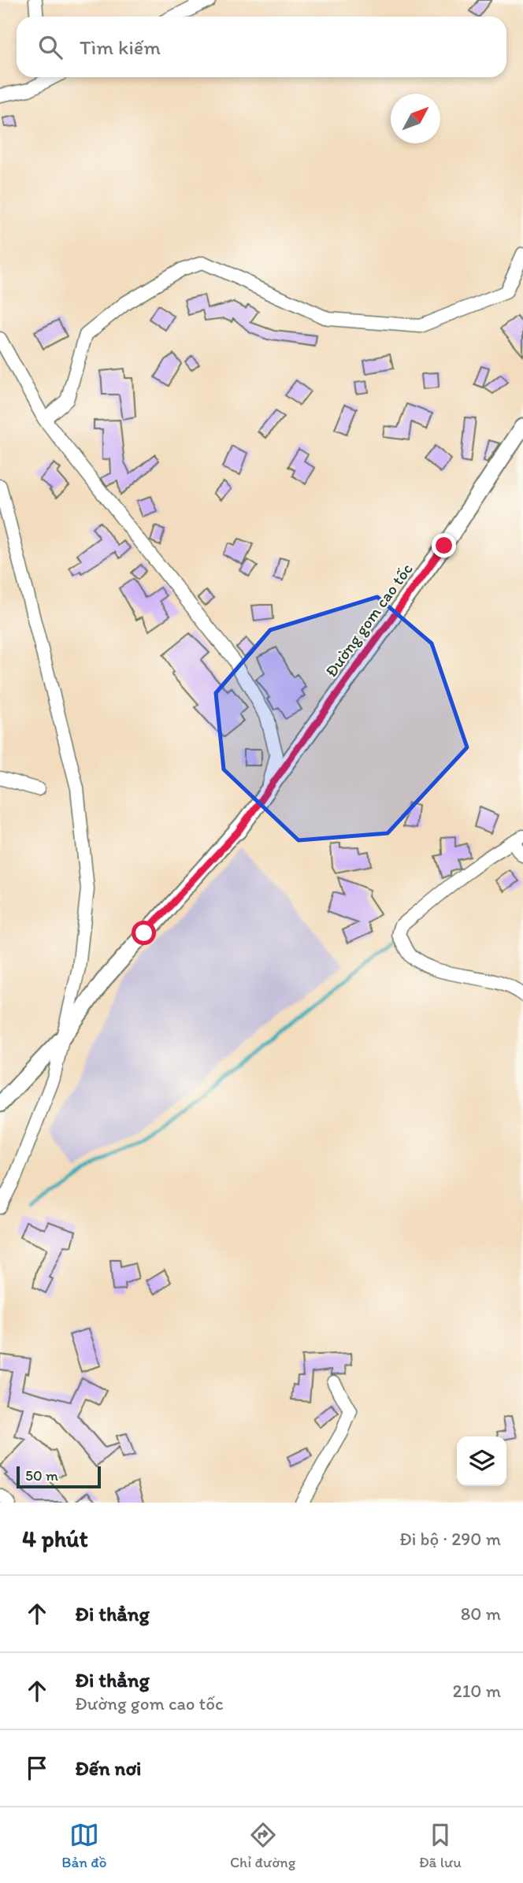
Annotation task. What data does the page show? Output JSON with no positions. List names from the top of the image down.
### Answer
{
  "streets": {
    "main road": ["Đường gom cao tốc"]
  },
  "scale_bar": "50 m",
  "north": "top right",
  "page": {
    "search": "Tìm kiếm",
    "scale": "50 m",
    "heading": ["4 phút", "Đi bộ · 290 m"],
    "list": [
      ["Đi thẳng", "80 m"],
      ["Đi thẳng", "Đường gom cao tốc", "210 m"],
      "Đến nơi"
    ],
    "nav": ["Bản đồ", "Chỉ đường", "Đã lưu"]
  }
}
